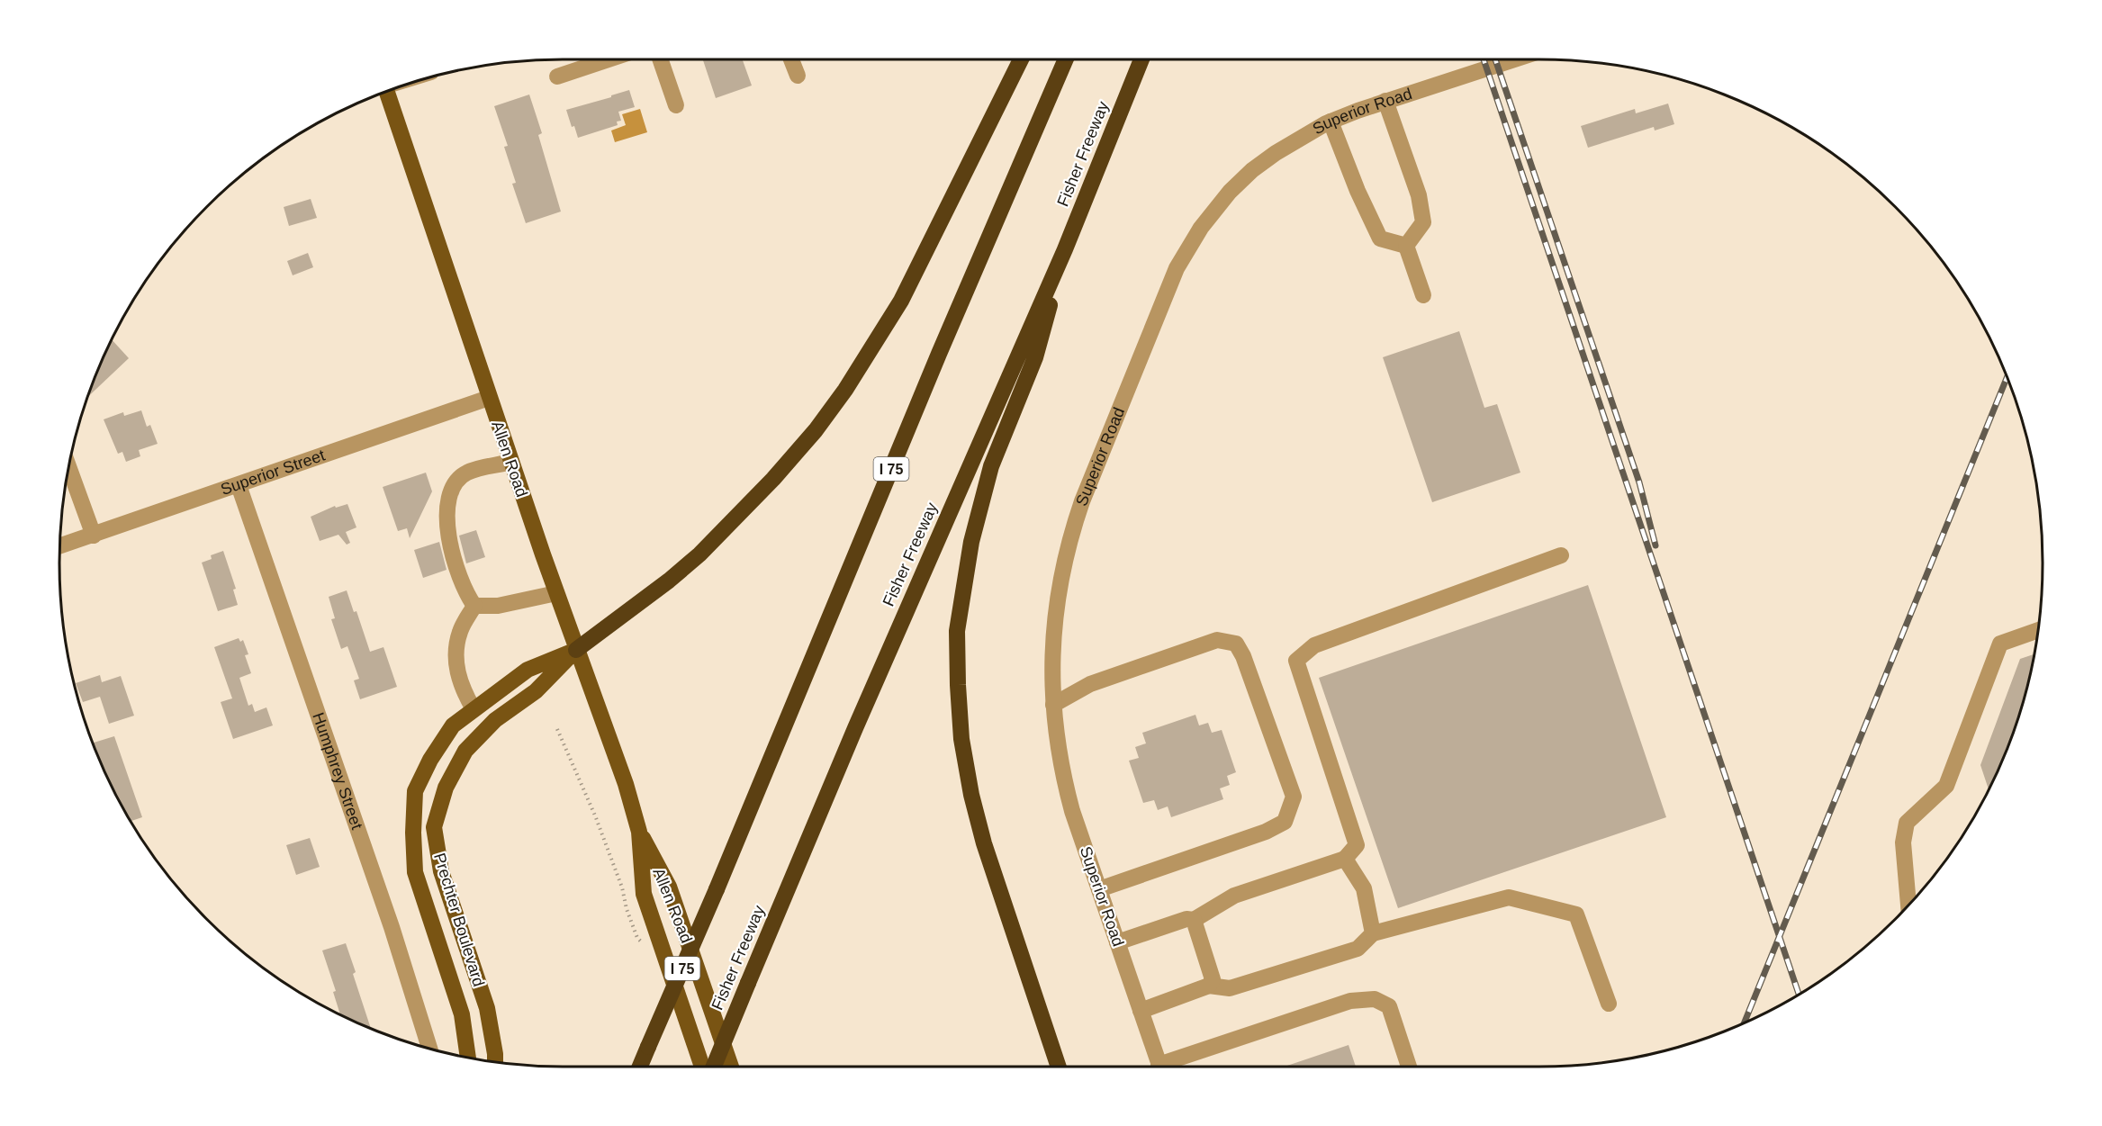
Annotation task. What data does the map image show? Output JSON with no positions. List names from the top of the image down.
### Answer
{
  "streets": {
    "highway": ["Fisher Freeway", "I 75"],
    "main road": ["Allen Road", "Prechter Boulevard"],
    "street": ["Superior Road", "Superior Street", "Humphrey Street"]
  },
  "crossings": [
    ["Allen Road", "Superior Street"],
    ["Allen Road", "Prechter Boulevard"],
    ["Superior Street", "Humphrey Street"]
  ]
}
